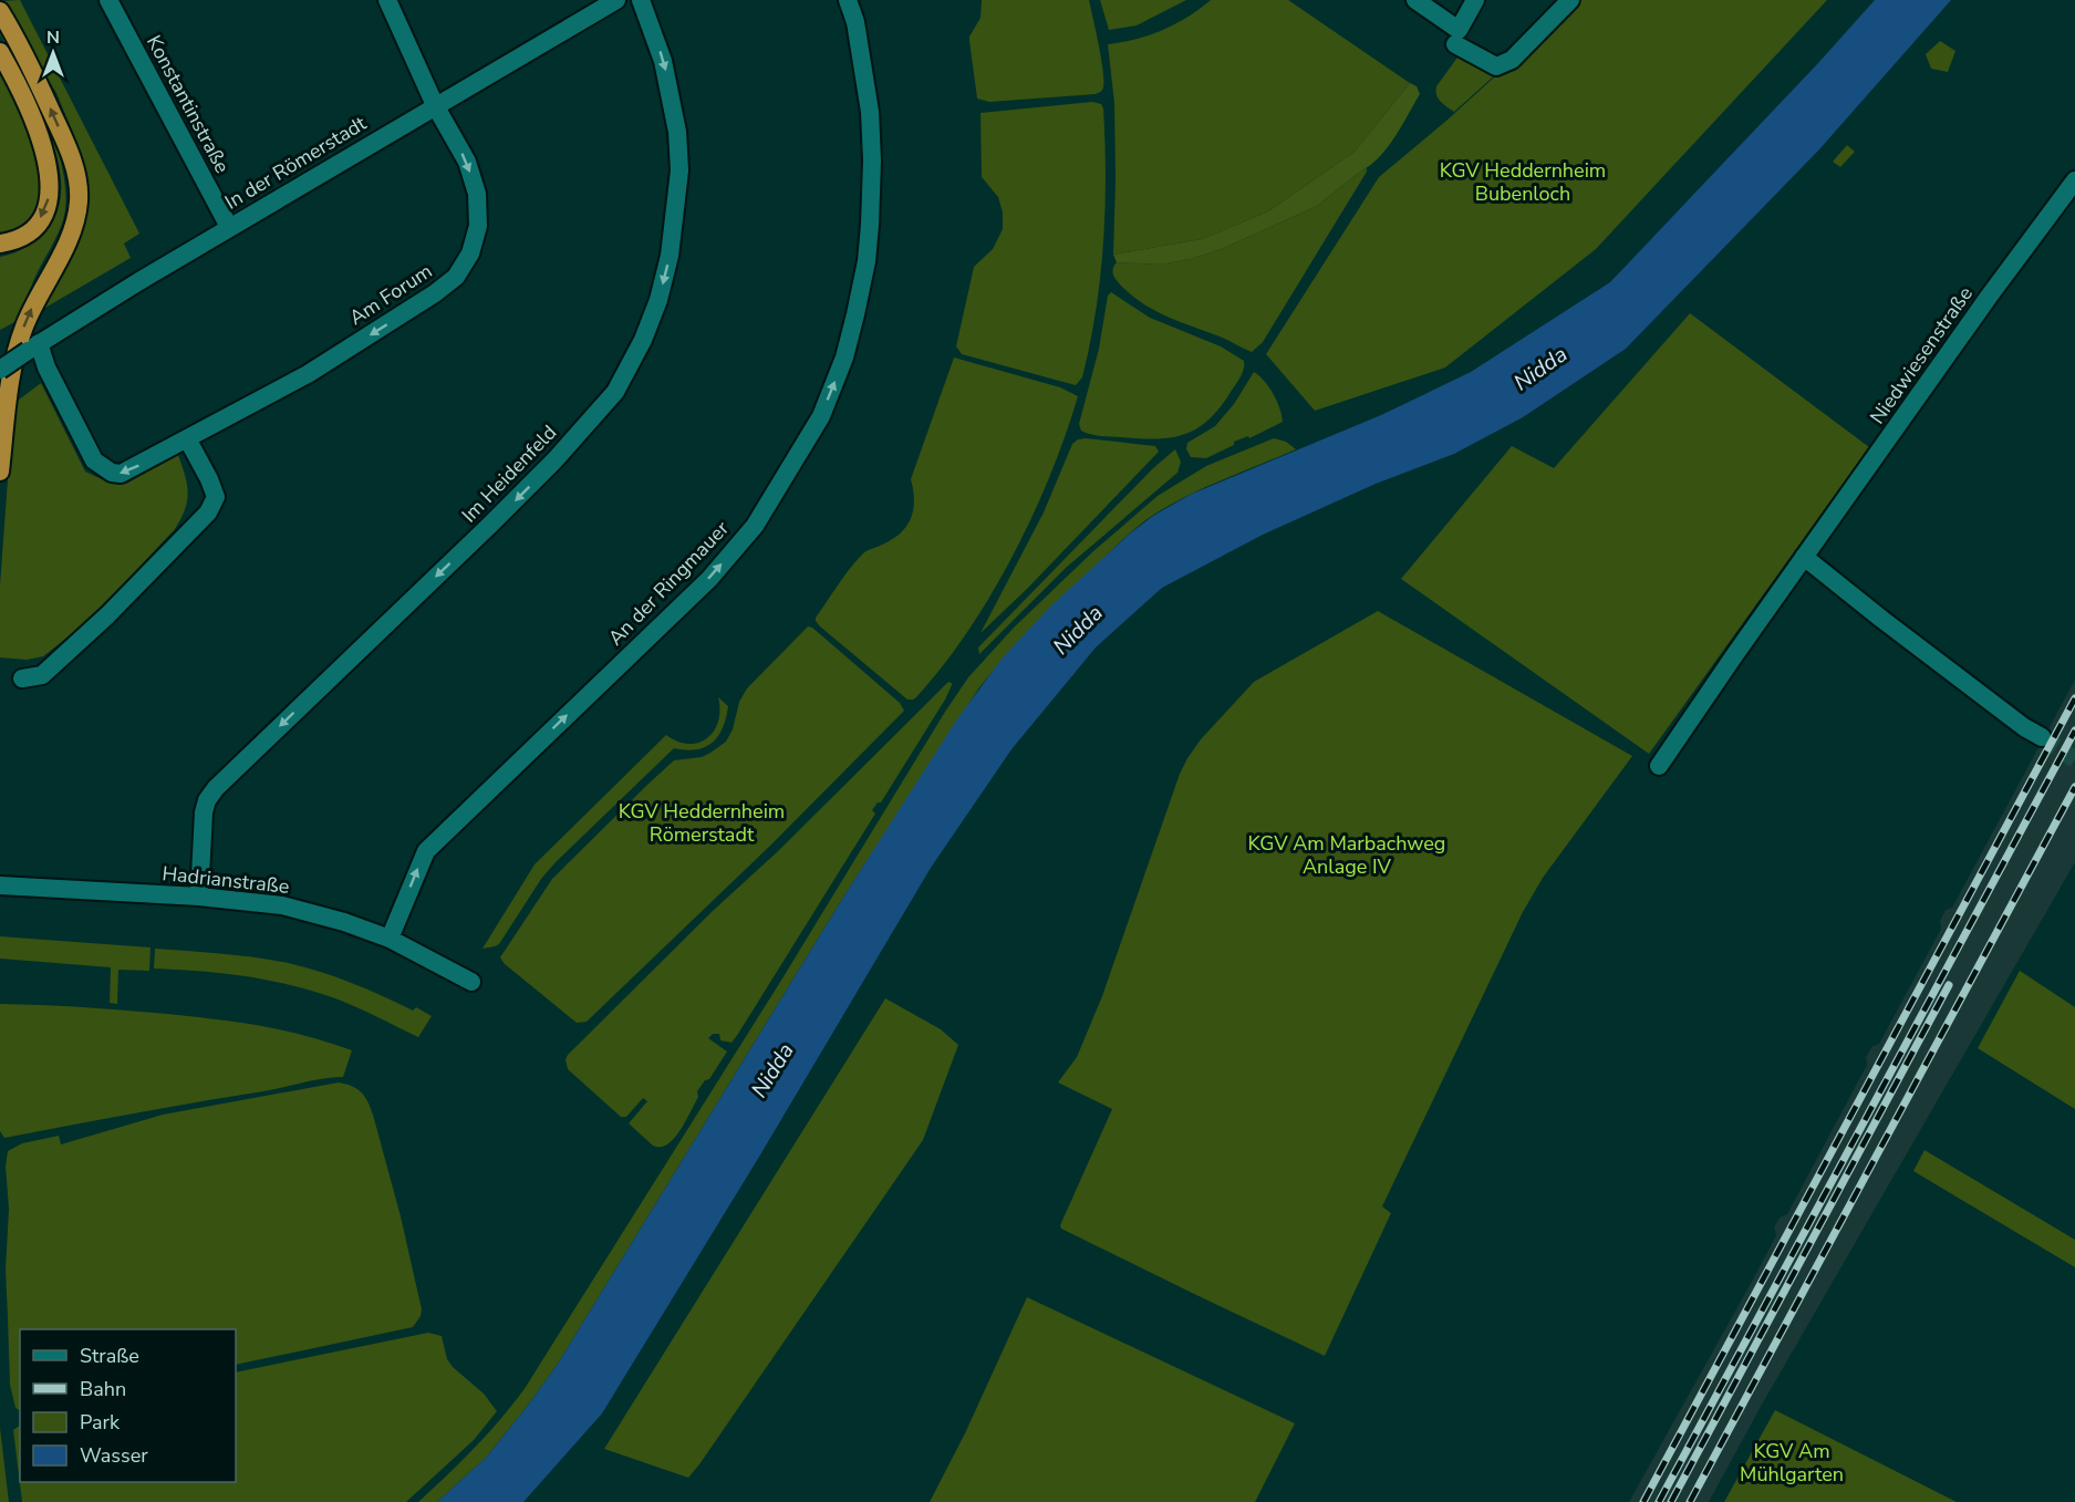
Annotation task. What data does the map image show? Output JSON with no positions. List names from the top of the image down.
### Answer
{
  "streets": {
    "street": [
      "Konstantinstraße",
      "In der Römerstadt",
      "Am Forum",
      "Niedwiesenstraße",
      "Im Heidenfeld",
      "An der Ringmauer",
      "Hadrianstraße"
    ]
  },
  "crossings": [
    ["Konstantinstraße", "In der Römerstadt"],
    ["In der Römerstadt", "Am Forum"],
    ["Im Heidenfeld", "Hadrianstraße"],
    ["An der Ringmauer", "Hadrianstraße"]
  ],
  "one_way": ["Im Heidenfeld", "An der Ringmauer"],
  "water": ["Nidda"],
  "parks": [
    "KGV Heddernheim Bubenloch",
    "KGV Heddernheim Römerstadt",
    "KGV Am Marbachweg Anlage IV",
    "KGV Am Mühlgarten"
  ],
  "legend": [
    "Straße",
    "Bahn",
    "Park",
    "Wasser"
  ],
  "north": "top"
}
